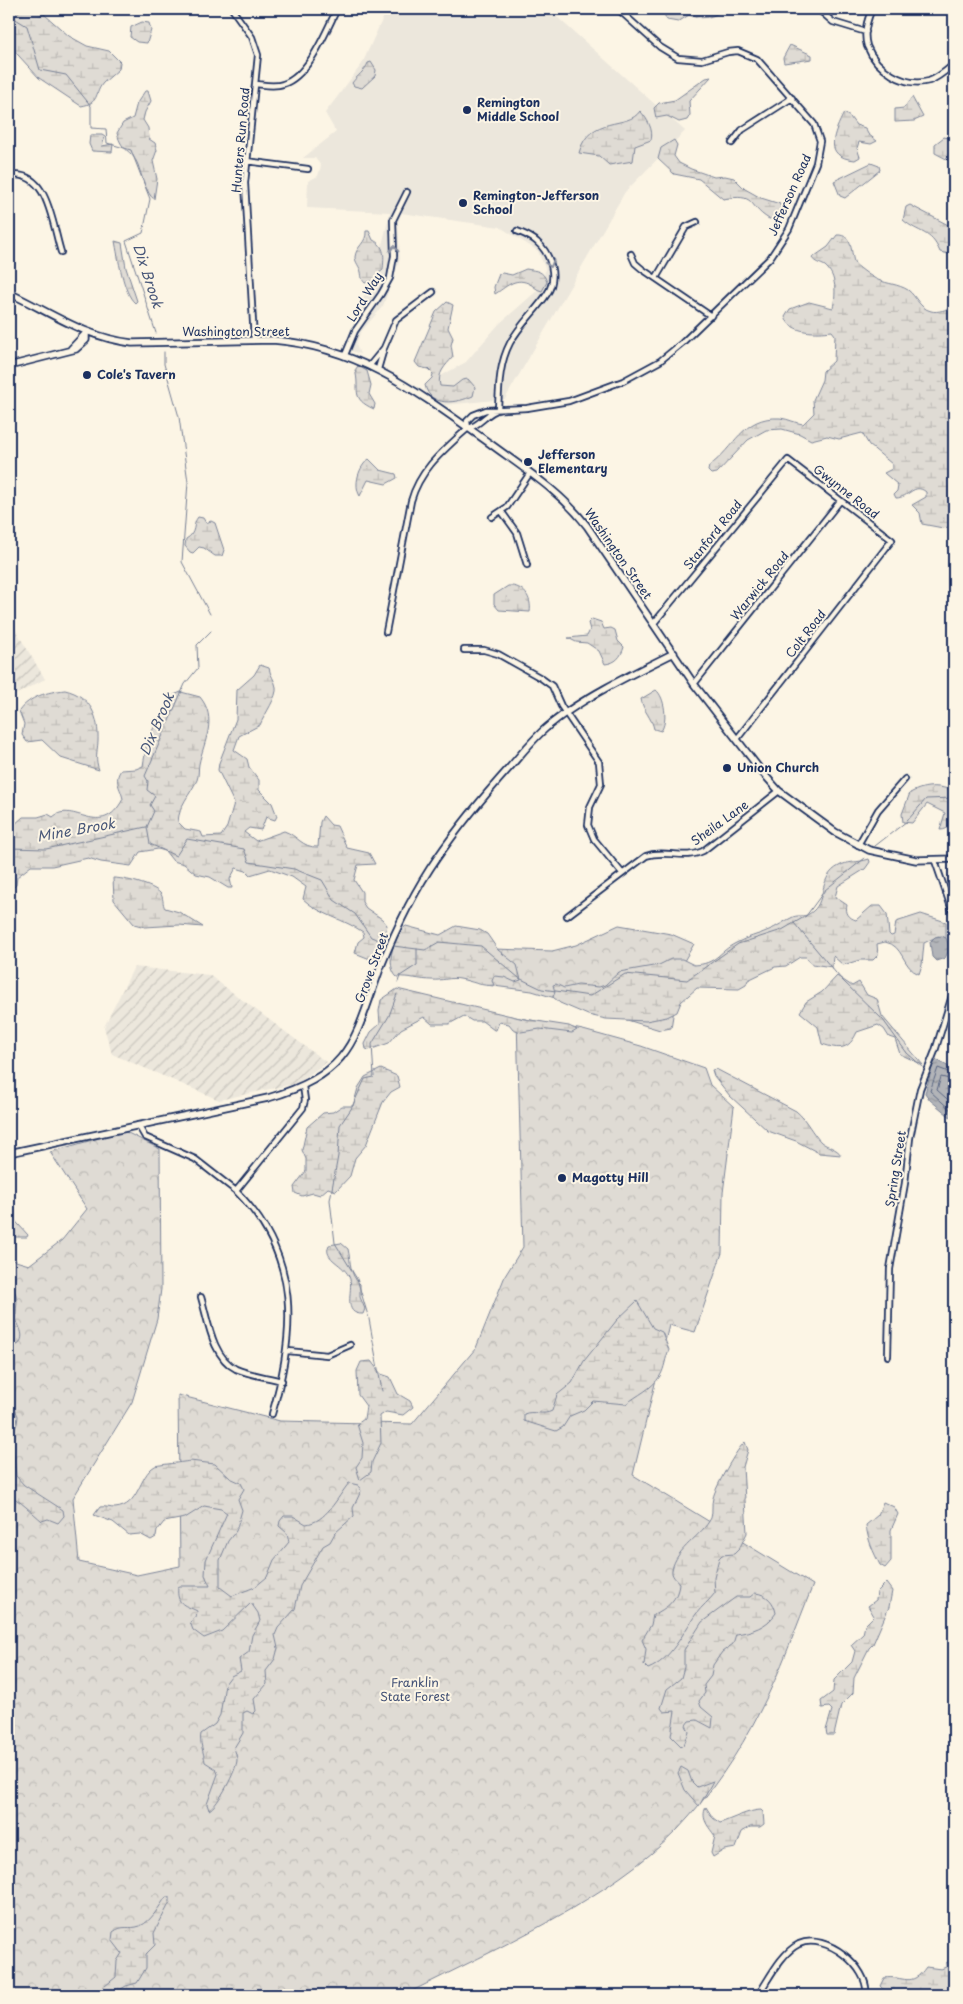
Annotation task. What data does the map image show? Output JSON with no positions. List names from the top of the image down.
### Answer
{
  "streets": {
    "main road": ["Washington Street", "Grove Street"],
    "street": [
      "Hunters Run Road",
      "Jefferson Road",
      "Lord Way",
      "Gwynne Road",
      "Stanford Road",
      "Warwick Road",
      "Colt Road",
      "Sheila Lane",
      "Spring Street"
    ]
  },
  "crossings": [
    ["Hunters Run Road", "Washington Street"],
    ["Jefferson Road", "Washington Street"],
    ["Lord Way", "Washington Street"],
    ["Washington Street", "Stanford Road"],
    ["Washington Street", "Warwick Road"],
    ["Washington Street", "Colt Road"],
    ["Washington Street", "Sheila Lane"],
    ["Washington Street", "Grove Street"],
    ["Gwynne Road", "Stanford Road"],
    ["Gwynne Road", "Warwick Road"],
    ["Gwynne Road", "Colt Road"]
  ],
  "water": ["Dix Brook", "Mine Brook"],
  "parks": ["Franklin State Forest"],
  "places": [
    "Remington Middle School",
    "Remington-Jefferson School",
    "Cole's Tavern",
    "Jefferson Elementary",
    "Union Church",
    "Magotty Hill"
  ]
}
